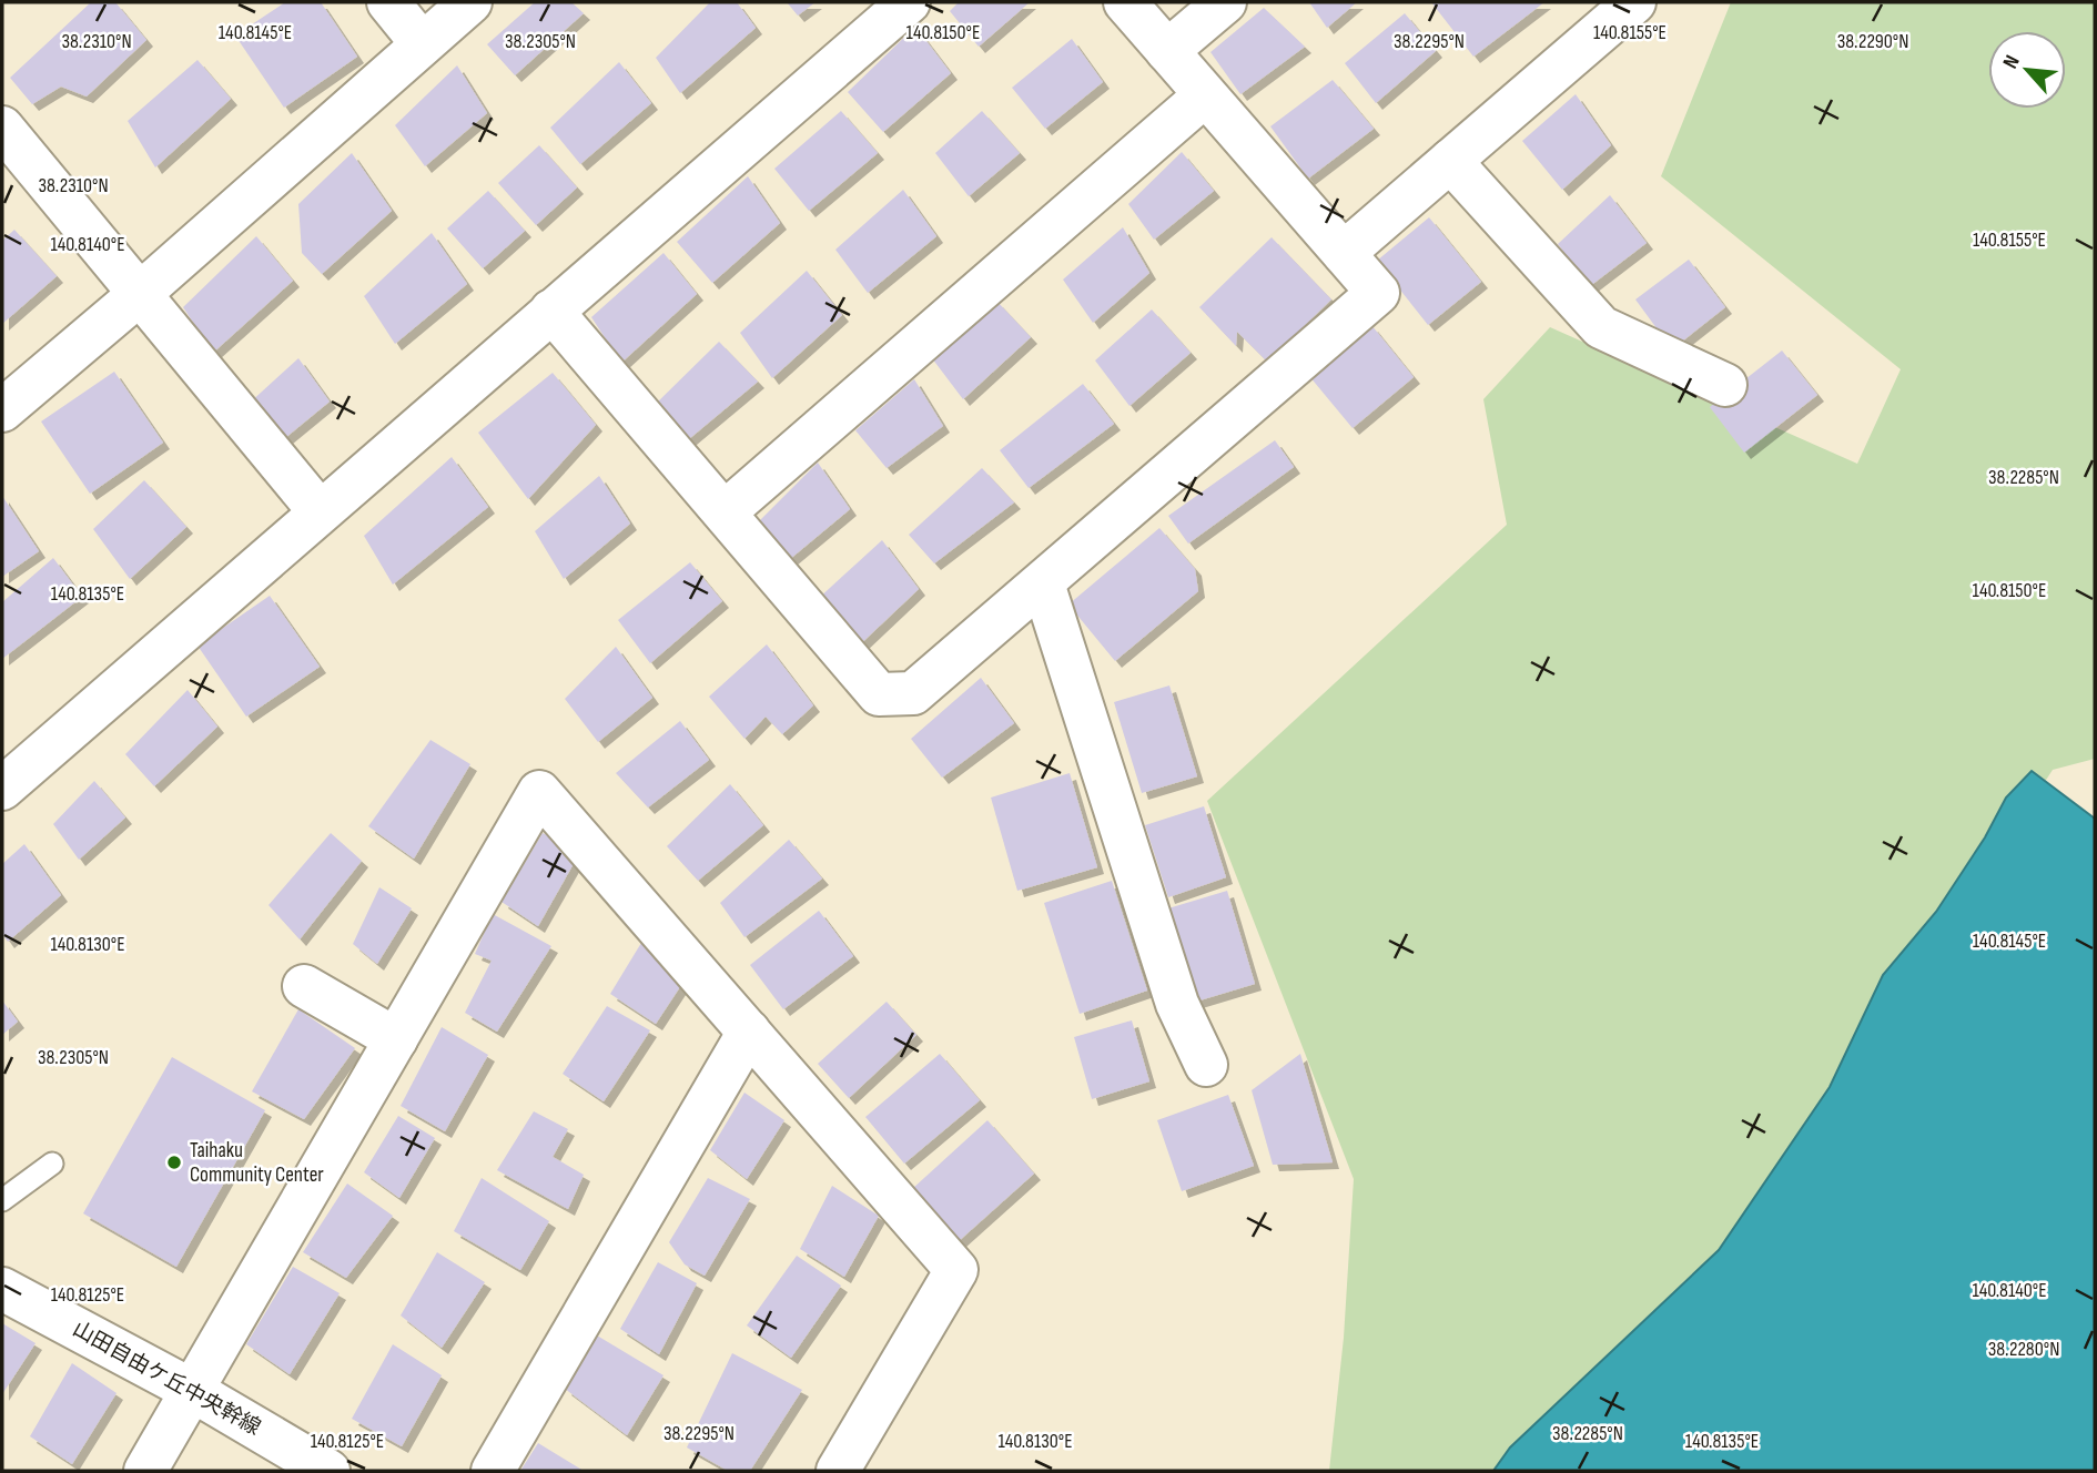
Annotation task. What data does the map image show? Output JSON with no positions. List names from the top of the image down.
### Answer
{
  "streets": {
    "street": ["山田自由ケ丘中央幹線"]
  },
  "places": ["Taihaku Community Center"],
  "north": "top left",
  "coordinates": [
    "140.8145°E",
    "140.8150°E",
    "140.8155°E",
    "38.2310°N",
    "38.2305°N",
    "38.2295°N",
    "38.2290°N",
    "140.8140°E",
    "38.2285°N",
    "140.8135°E",
    "140.8130°E",
    "140.8125°E",
    "38.2280°N"
  ]
}
